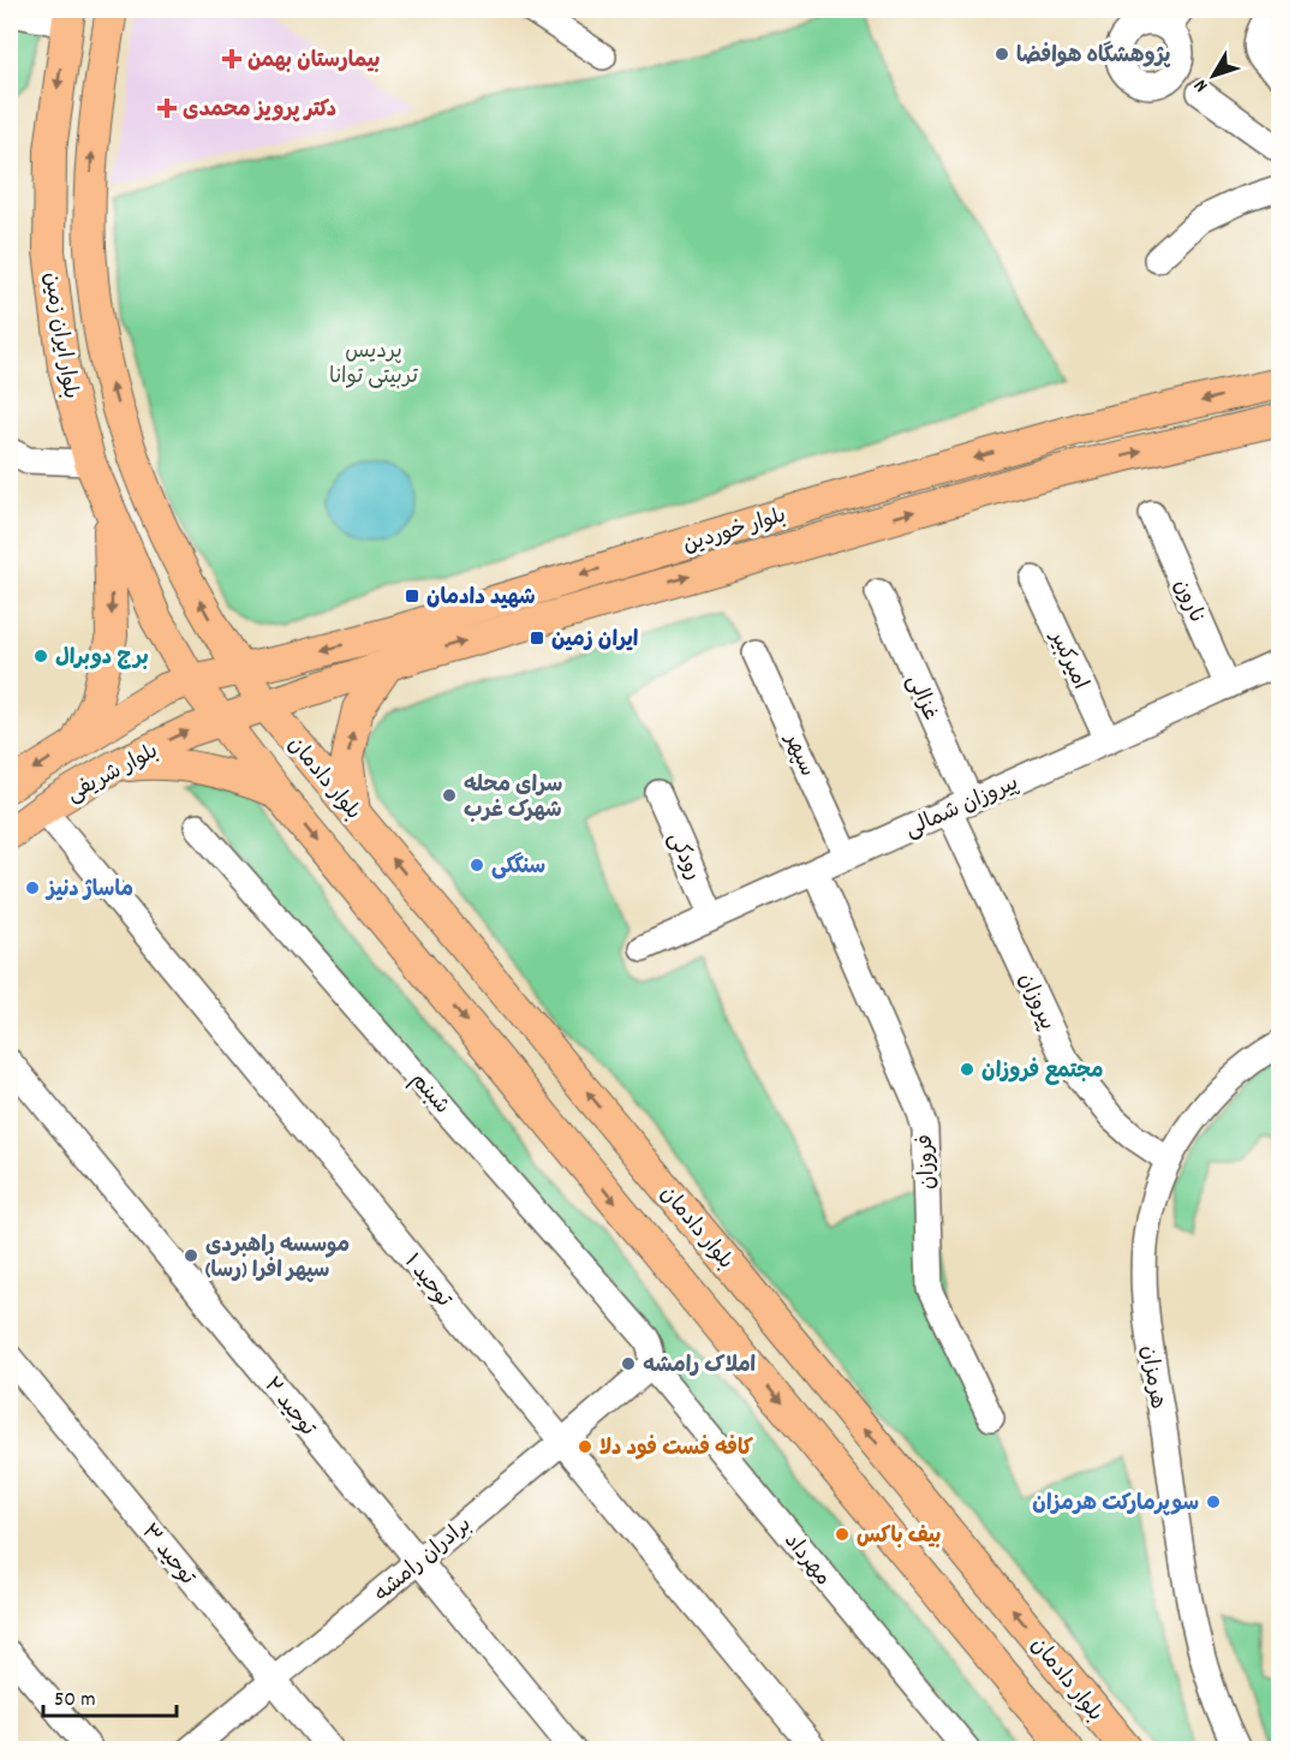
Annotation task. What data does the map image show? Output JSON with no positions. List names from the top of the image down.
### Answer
{
  "streets": {
    "main road": [
      "بلوار ایران زمین",
      "بلوار خوردین",
      "بلوار شریفی",
      "بلوار دادمان"
    ],
    "street": [
      "نارون",
      "امیرکبیر",
      "غزالی",
      "سپهر",
      "پیروزان شمالی",
      "رودکی",
      "پیروزان",
      "شبنم",
      "فروزان",
      "توحید ۱",
      "هرمزان",
      "توحید ۲",
      "توحید ۳",
      "برادران رامشه",
      "مهرداد"
    ]
  },
  "crossings": [
    ["بلوار ایران زمین", "بلوار خوردین"],
    ["بلوار ایران زمین", "بلوار شریفی"],
    ["بلوار ایران زمین", "بلوار دادمان"],
    ["بلوار خوردین", "بلوار شریفی"],
    ["بلوار خوردین", "بلوار دادمان"],
    ["نارون", "پیروزان شمالی"],
    ["امیرکبیر", "پیروزان شمالی"],
    ["غزالی", "پیروزان شمالی"],
    ["غزالی", "پیروزان"],
    ["سپهر", "پیروزان شمالی"],
    ["بلوار شریفی", "توحید ۱"],
    ["پیروزان شمالی", "رودکی"],
    ["پیروزان شمالی", "پیروزان"],
    ["پیروزان شمالی", "فروزان"],
    ["پیروزان", "هرمزان"],
    ["شبنم", "برادران رامشه"],
    ["شبنم", "مهرداد"],
    ["توحید ۱", "برادران رامشه"],
    ["توحید ۲", "برادران رامشه"],
    ["توحید ۳", "برادران رامشه"],
    ["برادران رامشه", "مهرداد"]
  ],
  "parks": ["پردیس تربیتی توانا"],
  "places": {
    "other": [
      "پژوهشگاه هوافضا",
      "برج دوبرال",
      "سرای محله شهرک غرب",
      "سنگکی",
      "ماساژ دنیز",
      "مجتمع فروزان",
      "موسسه راهبردی سپهر افرا (رسا)",
      "املاک رامشه",
      "کافه فست فود دلا",
      "سوپرمارکت هرمزان",
      "بیف باکس"
    ],
    "health": ["بیمارستان بهمن", "دکتر پرویز محمدی"],
    "transit": ["شهید دادمان", "ایران زمین"]
  },
  "scale_bar": "50 m",
  "north": "bottom left"
}
